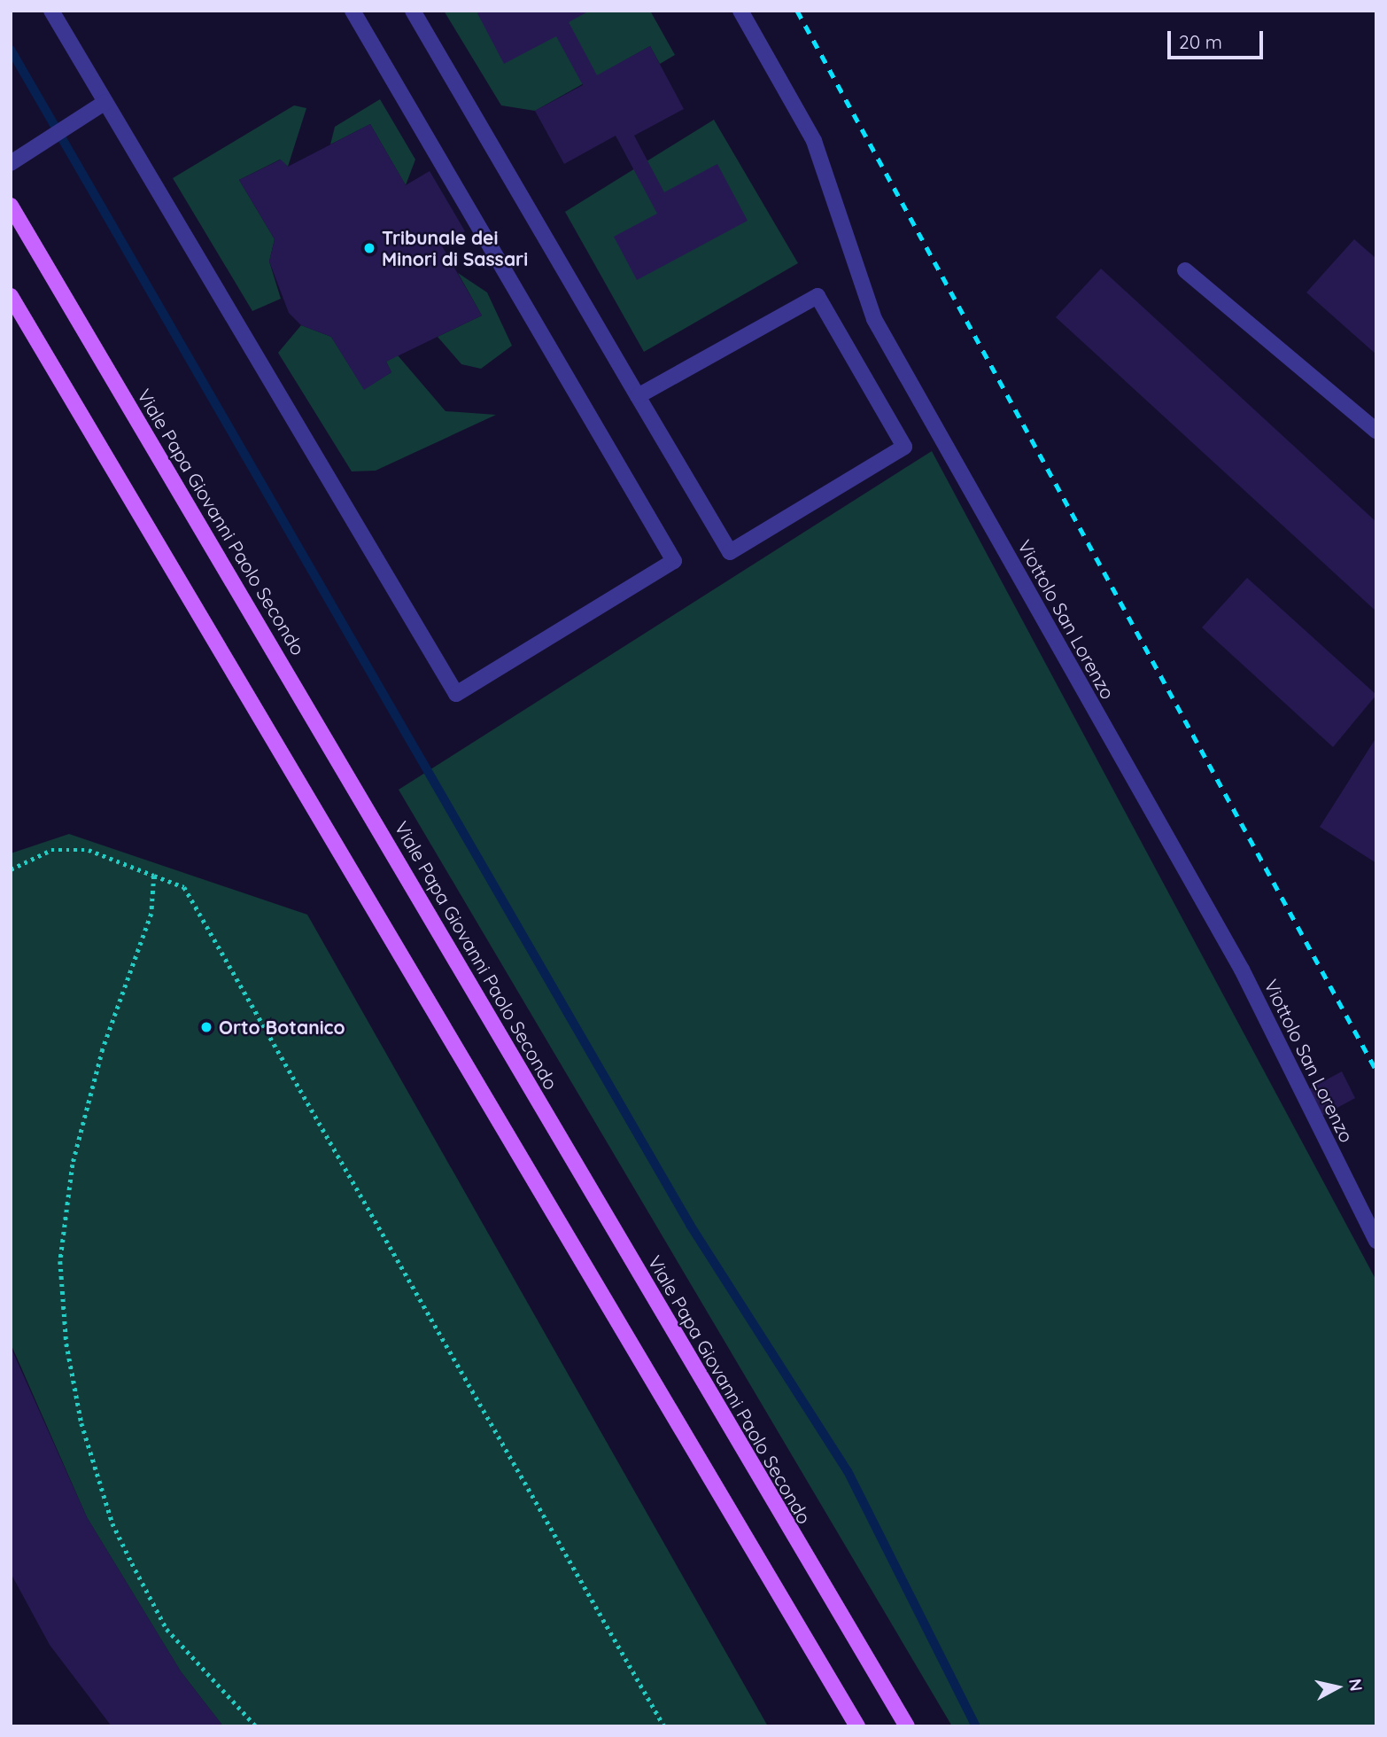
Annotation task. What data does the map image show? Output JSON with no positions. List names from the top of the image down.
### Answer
{
  "streets": {
    "main road": ["Viale Papa Giovanni Paolo Secondo"],
    "street": ["Viottolo San Lorenzo"]
  },
  "places": ["Tribunale dei Minori di Sassari", "Orto Botanico"],
  "scale_bar": "20 m",
  "north": "right"
}
